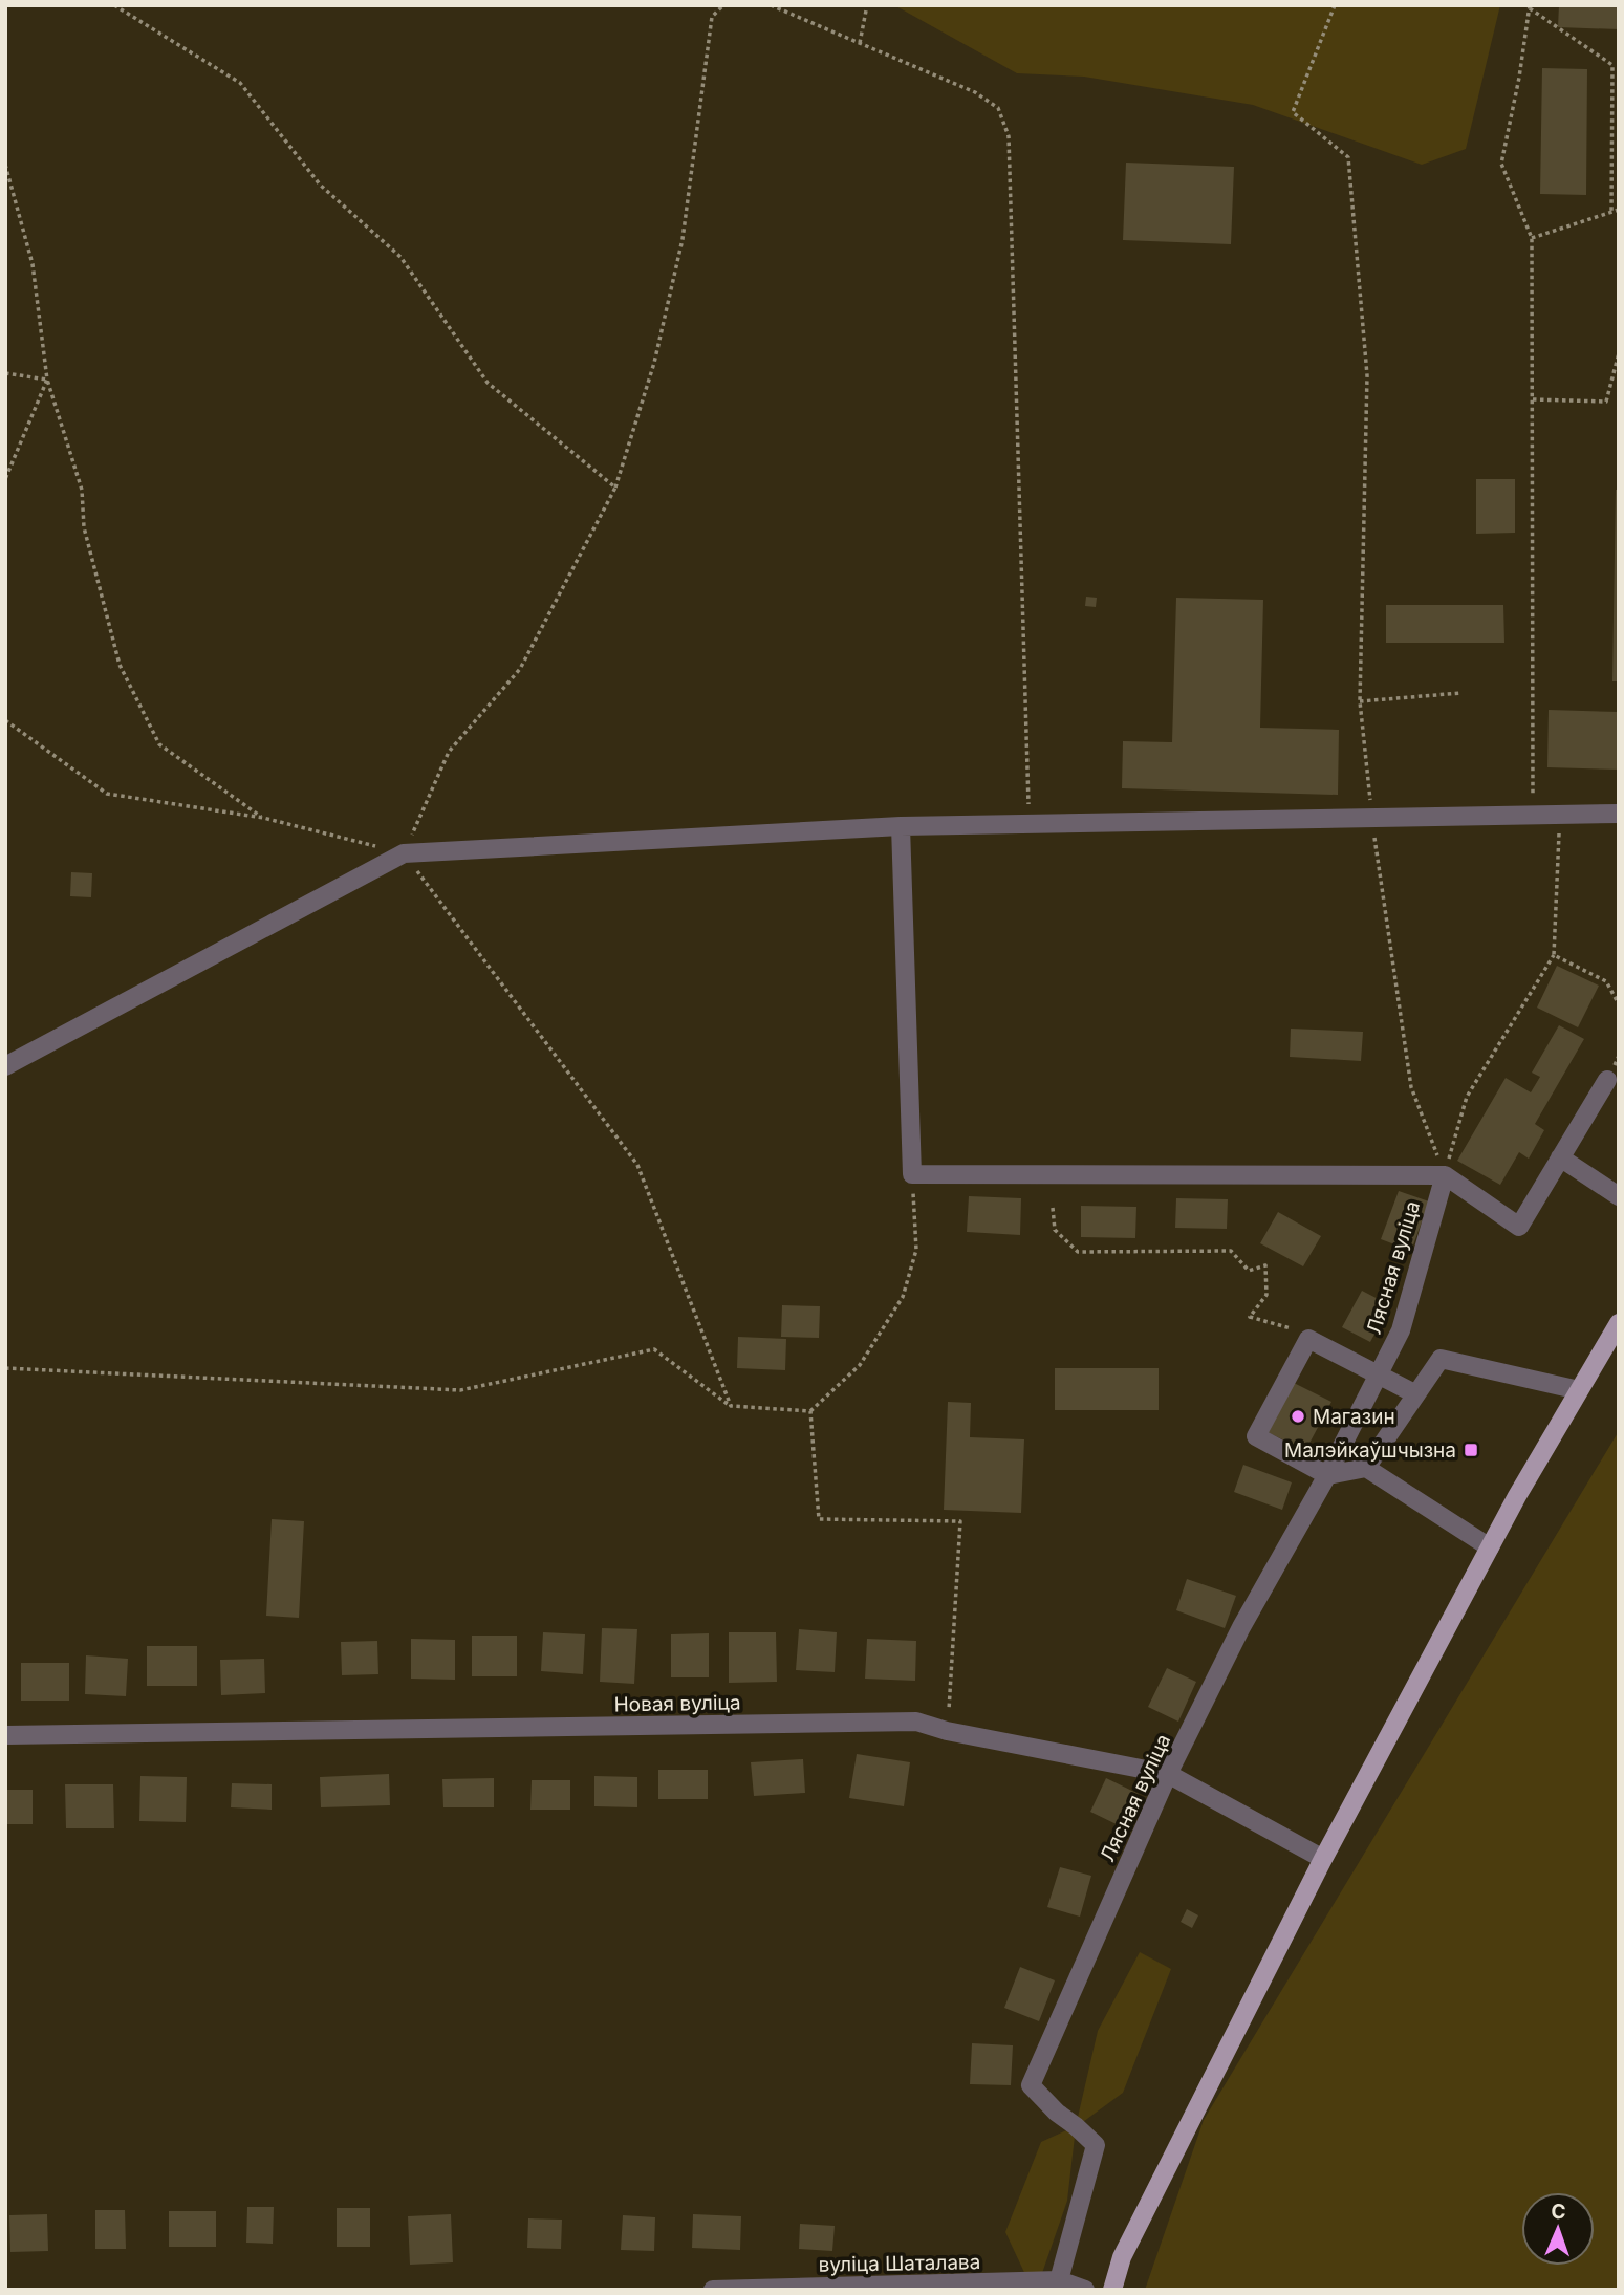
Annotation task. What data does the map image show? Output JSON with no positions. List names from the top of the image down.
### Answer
{
  "streets": {
    "street": ["Лясная вуліца", "Новая вуліца", "вуліца Шаталава"]
  },
  "crossings": [
    ["Лясная вуліца", "Новая вуліца"],
    ["Лясная вуліца", "вуліца Шаталава"]
  ],
  "places": {
    "other": ["Магазин"],
    "transit": ["Малэйкаўшчызна"]
  },
  "north": "top"
}
